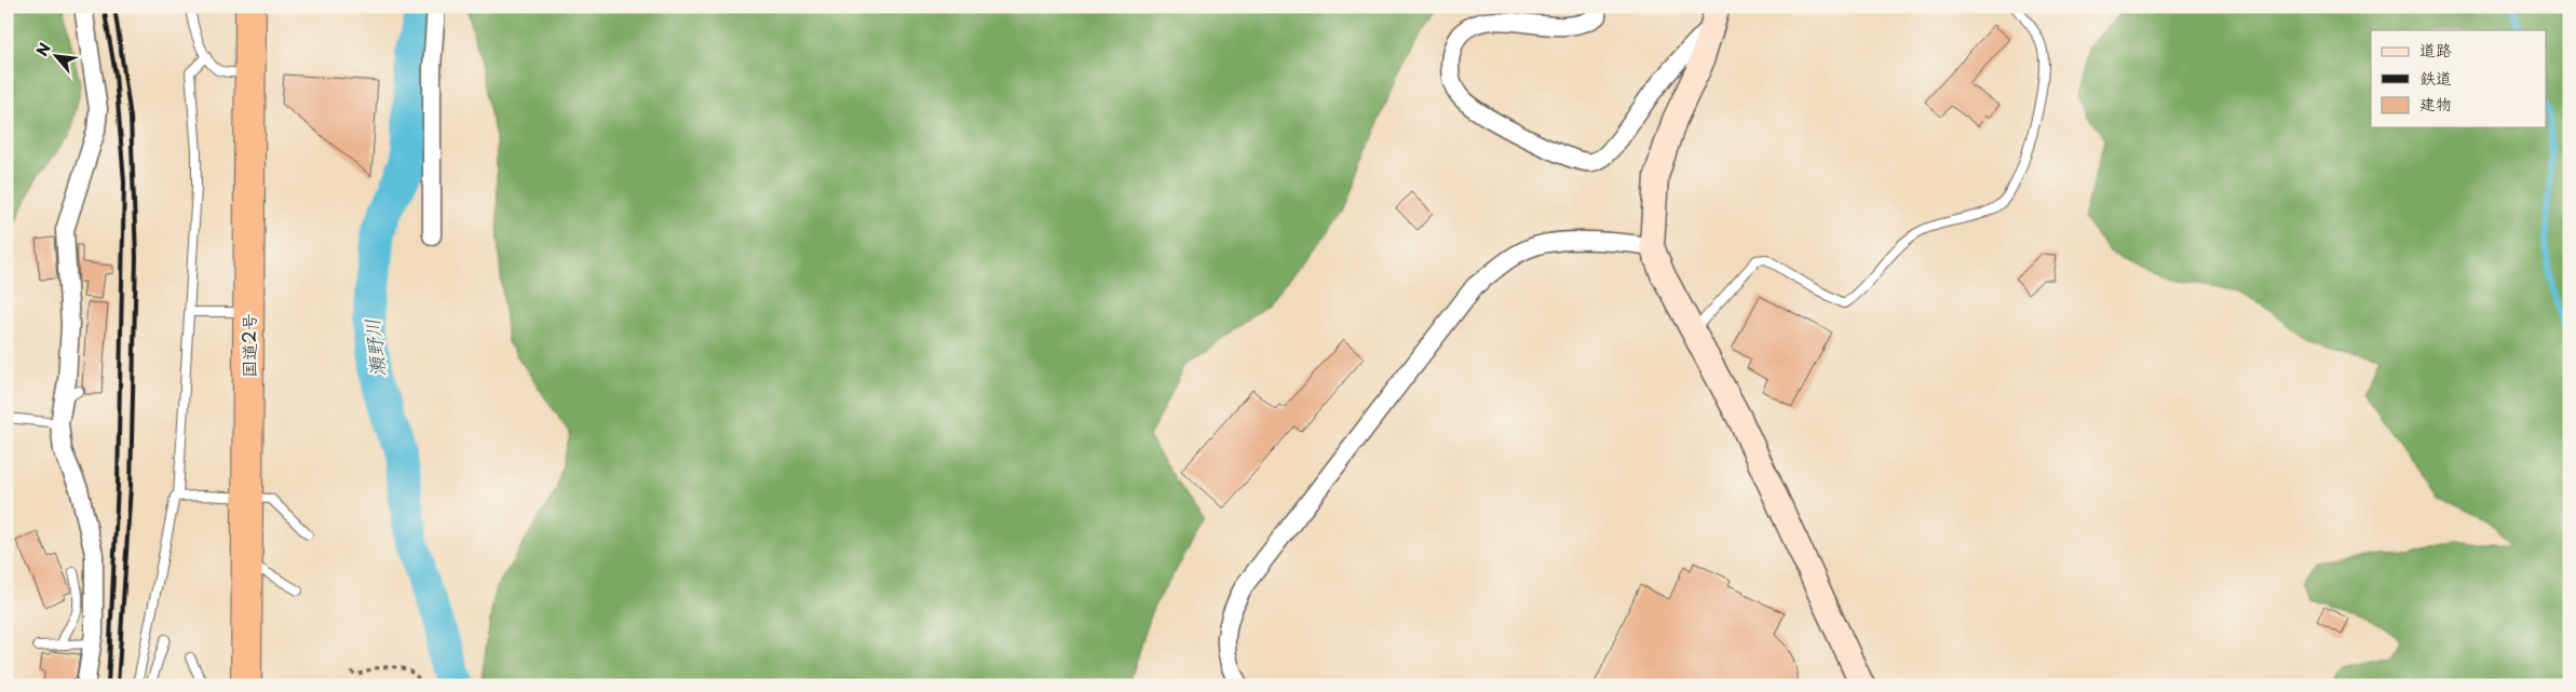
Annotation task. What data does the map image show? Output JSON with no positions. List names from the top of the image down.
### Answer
{
  "streets": {
    "highway": ["国道2号"]
  },
  "water": ["瀬野川"],
  "legend": ["道路", "鉄道", "建物"],
  "north": "top left"
}
